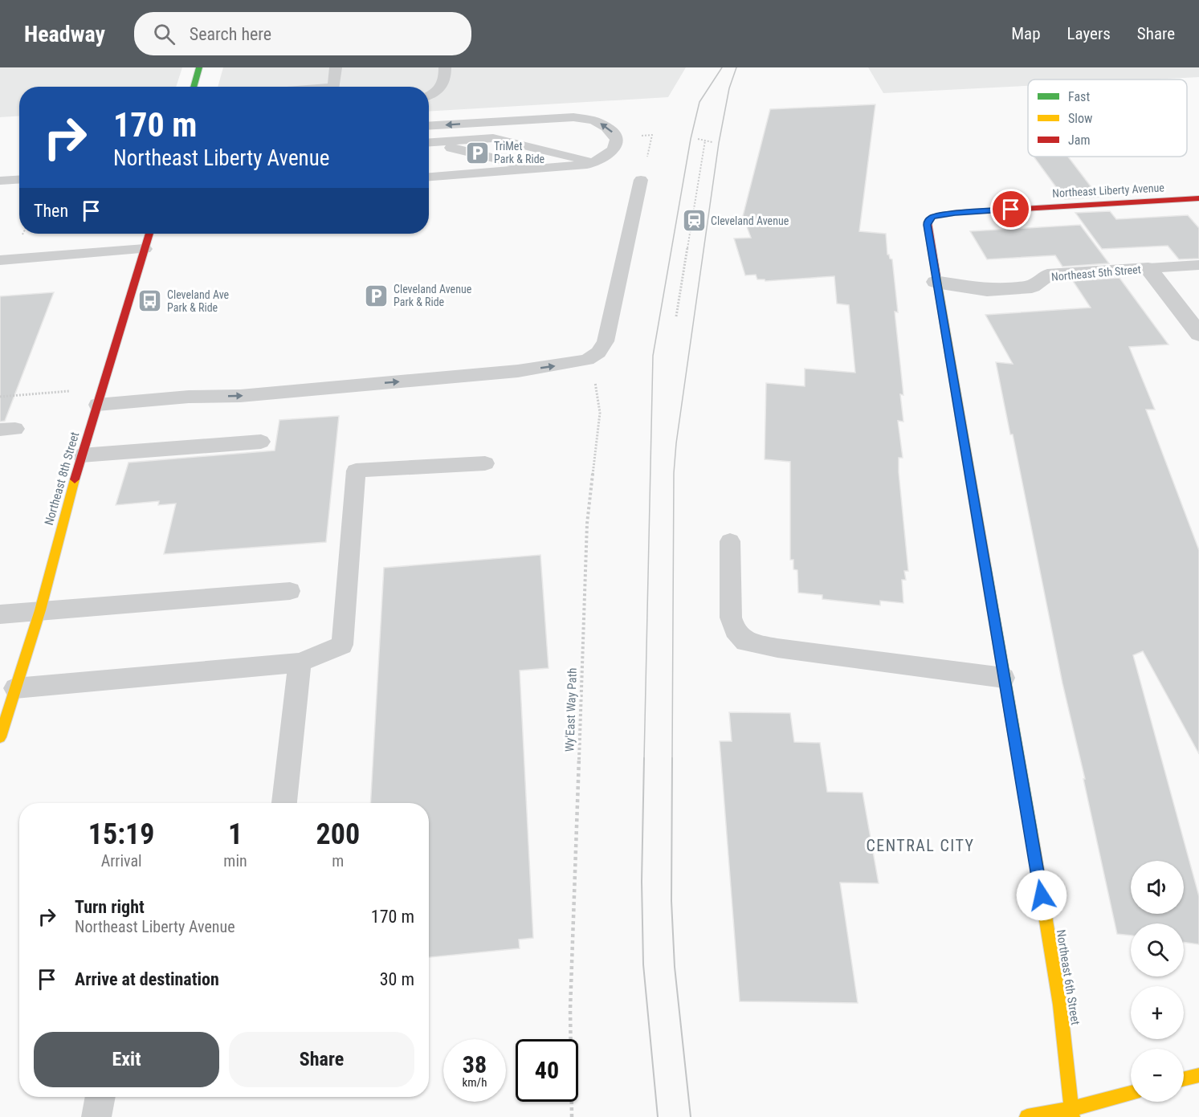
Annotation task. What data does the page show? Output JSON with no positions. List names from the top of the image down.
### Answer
{
  "streets": {
    "street": [
      "Northeast Liberty Avenue",
      "Northeast 5th Street",
      "Northeast 8th Street",
      "Northeast 6th Street"
    ],
    "path": ["Wy'East Way Path"]
  },
  "crossings": [
    ["Northeast Liberty Avenue", "Northeast 6th Street"],
    ["Northeast 5th Street", "Northeast 6th Street"]
  ],
  "districts": ["CENTRAL CITY"],
  "places": {
    "parking": ["TriMet Park & Ride", "Cleveland Avenue Park & Ride"],
    "station": ["Cleveland Avenue"],
    "bus stop": ["Cleveland Ave Park & Ride"]
  },
  "legend": ["Fast", "Slow", "Jam"],
  "page": {
    "header": "Headway",
    "search": "Search here",
    "nav": ["Map", "Layers", "Share"],
    "turn": ["170 m", "Northeast Liberty Avenue"],
    "then": "Then",
    "eta": [
      "15:19",
      "Arrival",
      "1",
      "min",
      "200",
      "m"
    ],
    "map_buttons": ["+", "−"],
    "list": [
      {
        "name": "Turn right",
        "note": "Northeast Liberty Avenue",
        "value": "170 m"
      },
      {
        "name": "Arrive at destination",
        "value": "30 m"
      }
    ],
    "buttons": ["Exit", "Share"],
    "speed": "38 km/h",
    "limit": "40"
  }
}
